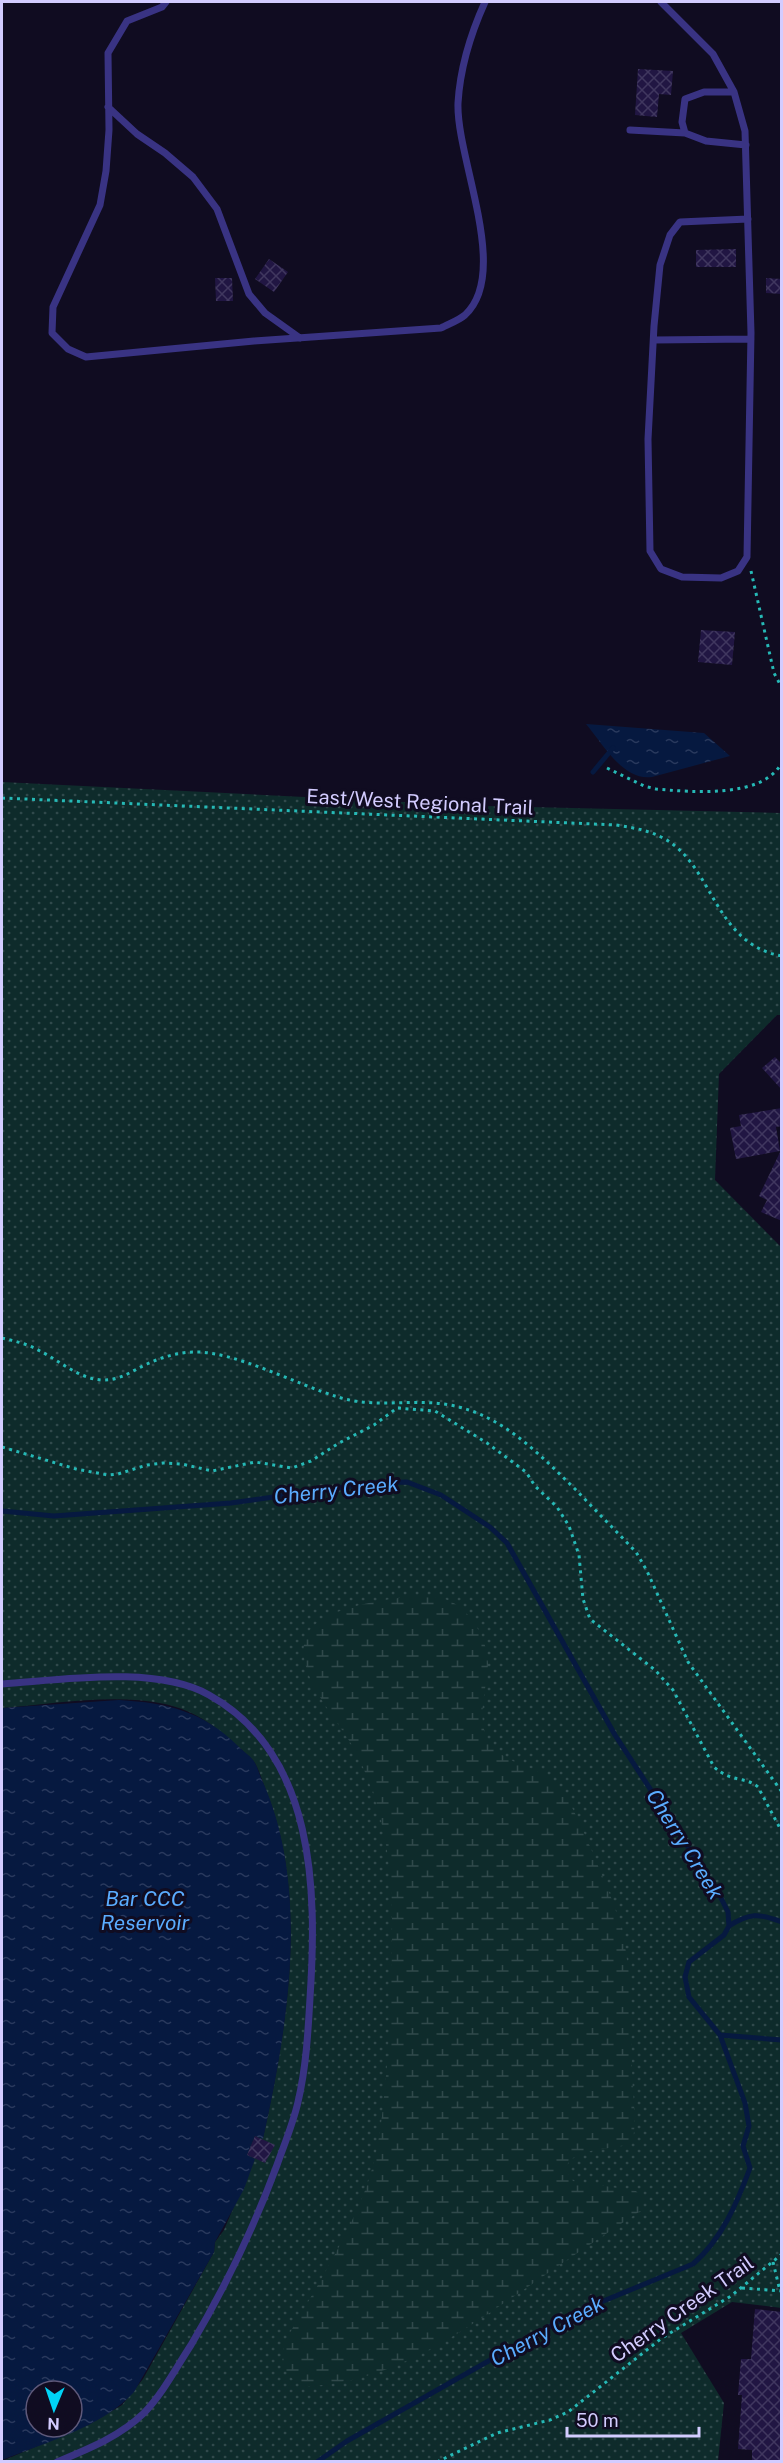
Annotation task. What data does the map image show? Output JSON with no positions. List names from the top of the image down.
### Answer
{
  "streets": {
    "path": ["East/West Regional Trail", "Cherry Creek Trail"]
  },
  "water": ["Cherry Creek", "Bar CCC Reservoir"],
  "scale_bar": "50 m",
  "north": "bottom"
}
